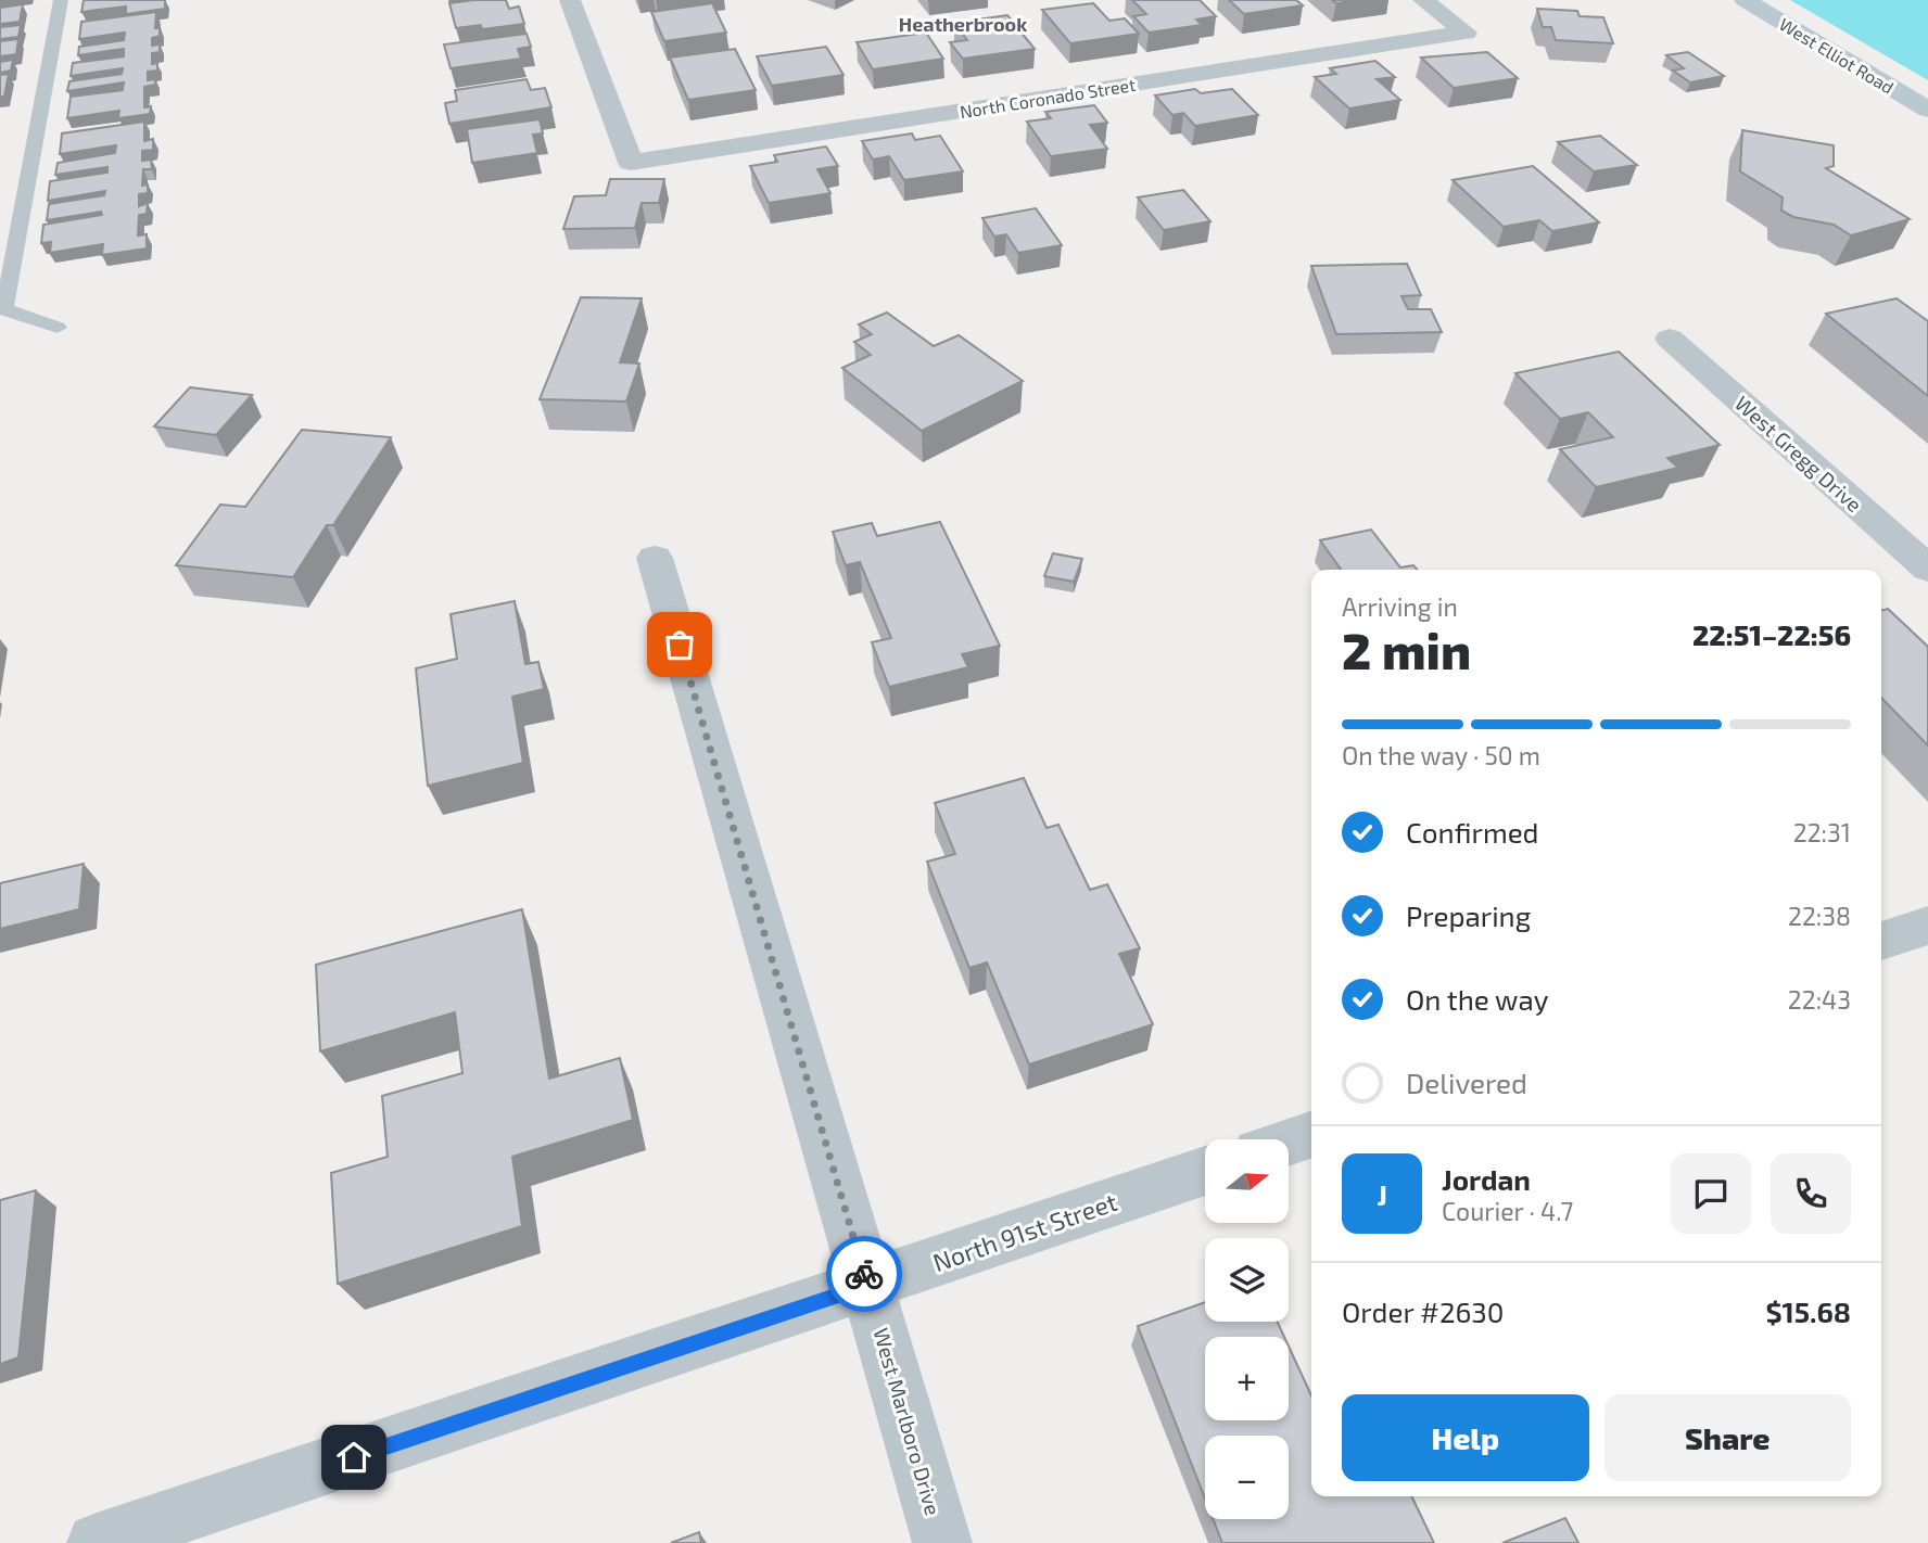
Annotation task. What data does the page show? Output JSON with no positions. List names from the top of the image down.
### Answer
{
  "streets": {
    "main road": ["West Elliot Road"],
    "street": [
      "North Coronado Street",
      "West Gregg Drive",
      "North 91st Street",
      "West Marlboro Drive"
    ]
  },
  "crossings": [
    ["North 91st Street", "West Marlboro Drive"]
  ],
  "districts": ["Heatherbrook"],
  "north": "right",
  "page": {
    "heading": ["2 min", "Arriving in", "22:51–22:56"],
    "panel": [
      "Jordan",
      "Courier · 4.7",
      "Order #2630",
      "$15.68"
    ],
    "bar": "On the way · 50 m",
    "list": [
      ["Confirmed", "22:31"],
      ["Preparing", "22:38"],
      ["On the way", "22:43"],
      "Delivered"
    ],
    "map_buttons": ["+", "−"],
    "round": "J",
    "buttons": ["Help", "Share"]
  }
}
